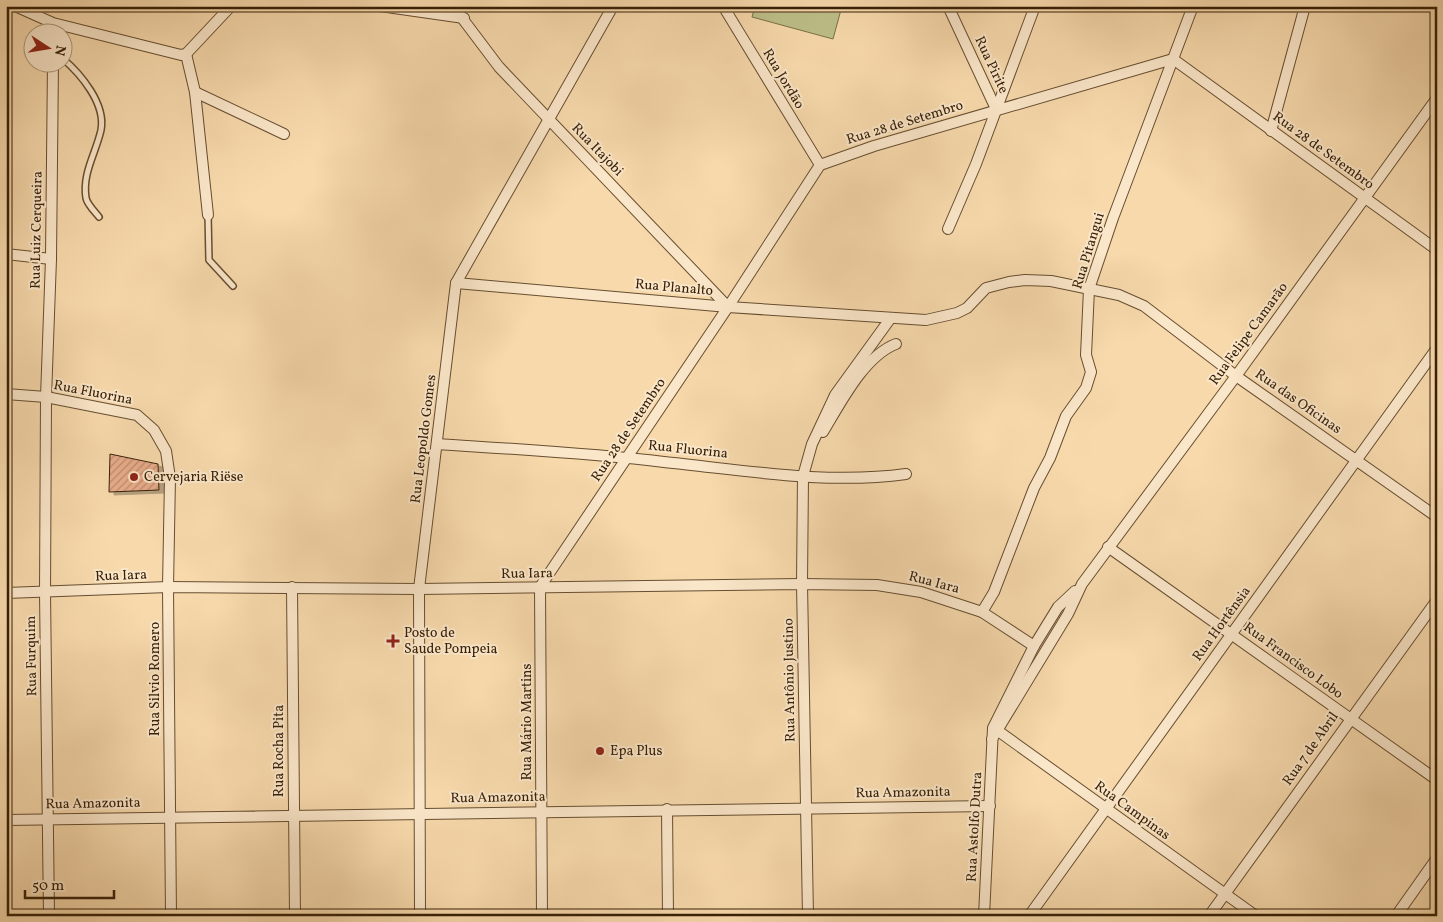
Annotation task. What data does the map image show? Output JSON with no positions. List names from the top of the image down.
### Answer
{
  "streets": {
    "street": [
      "Rua Pirite",
      "Rua Jordão",
      "Rua 28 de Setembro",
      "Rua Itajobi",
      "Rua Luiz Cerqueira",
      "Rua Pitangui",
      "Rua Planalto",
      "Rua Felipe Camarão",
      "Rua Fluorina",
      "Rua das Oficinas",
      "Rua Leopoldo Gomes",
      "Rua Iara",
      "Rua Hortênsia",
      "Rua Furquim",
      "Rua Francisco Lobo",
      "Rua Silvio Romero",
      "Rua Antônio Justino",
      "Rua Mário Martins",
      "Rua 7 de Abril",
      "Rua Rocha Pita",
      "Rua Amazonita",
      "Rua Campinas",
      "Rua Astolfo Dutra"
    ]
  },
  "crossings": [
    ["Rua Pirite", "Rua 28 de Setembro"],
    ["Rua Jordão", "Rua 28 de Setembro"],
    ["Rua 28 de Setembro", "Rua Itajobi"],
    ["Rua 28 de Setembro", "Rua Pitangui"],
    ["Rua 28 de Setembro", "Rua Planalto"],
    ["Rua 28 de Setembro", "Rua Felipe Camarão"],
    ["Rua 28 de Setembro", "Rua Fluorina"],
    ["Rua 28 de Setembro", "Rua Iara"],
    ["Rua 28 de Setembro", "Rua Mário Martins"],
    ["Rua Itajobi", "Rua Planalto"],
    ["Rua Itajobi", "Rua Leopoldo Gomes"],
    ["Rua Luiz Cerqueira", "Rua Fluorina"],
    ["Rua Luiz Cerqueira", "Rua Furquim"],
    ["Rua Pitangui", "Rua das Oficinas"],
    ["Rua Pitangui", "Rua Iara"],
    ["Rua Planalto", "Rua Leopoldo Gomes"],
    ["Rua Planalto", "Rua Antônio Justino"],
    ["Rua Felipe Camarão", "Rua das Oficinas"],
    ["Rua Felipe Camarão", "Rua Iara"],
    ["Rua Felipe Camarão", "Rua Francisco Lobo"],
    ["Rua Felipe Camarão", "Rua Campinas"],
    ["Rua Felipe Camarão", "Rua Astolfo Dutra"],
    ["Rua Fluorina", "Rua Leopoldo Gomes"],
    ["Rua Fluorina", "Rua Furquim"],
    ["Rua Fluorina", "Rua Silvio Romero"],
    ["Rua Fluorina", "Rua Antônio Justino"],
    ["Rua das Oficinas", "Rua Hortênsia"],
    ["Rua Leopoldo Gomes", "Rua Iara"],
    ["Rua Leopoldo Gomes", "Rua Amazonita"],
    ["Rua Iara", "Rua Furquim"],
    ["Rua Iara", "Rua Silvio Romero"],
    ["Rua Iara", "Rua Antônio Justino"],
    ["Rua Iara", "Rua Mário Martins"],
    ["Rua Iara", "Rua Rocha Pita"],
    ["Rua Hortênsia", "Rua Francisco Lobo"],
    ["Rua Hortênsia", "Rua Campinas"],
    ["Rua Furquim", "Rua Amazonita"],
    ["Rua Francisco Lobo", "Rua 7 de Abril"],
    ["Rua Silvio Romero", "Rua Amazonita"],
    ["Rua Antônio Justino", "Rua Amazonita"],
    ["Rua Mário Martins", "Rua Amazonita"],
    ["Rua 7 de Abril", "Rua Campinas"],
    ["Rua Rocha Pita", "Rua Amazonita"],
    ["Rua Amazonita", "Rua Astolfo Dutra"],
    ["Rua Campinas", "Rua Astolfo Dutra"]
  ],
  "places": {
    "other": ["Cervejaria Riëse", "Epa Plus"],
    "health": ["Posto de Saude Pompeia"]
  },
  "scale_bar": "50 m",
  "north": "right"
}
